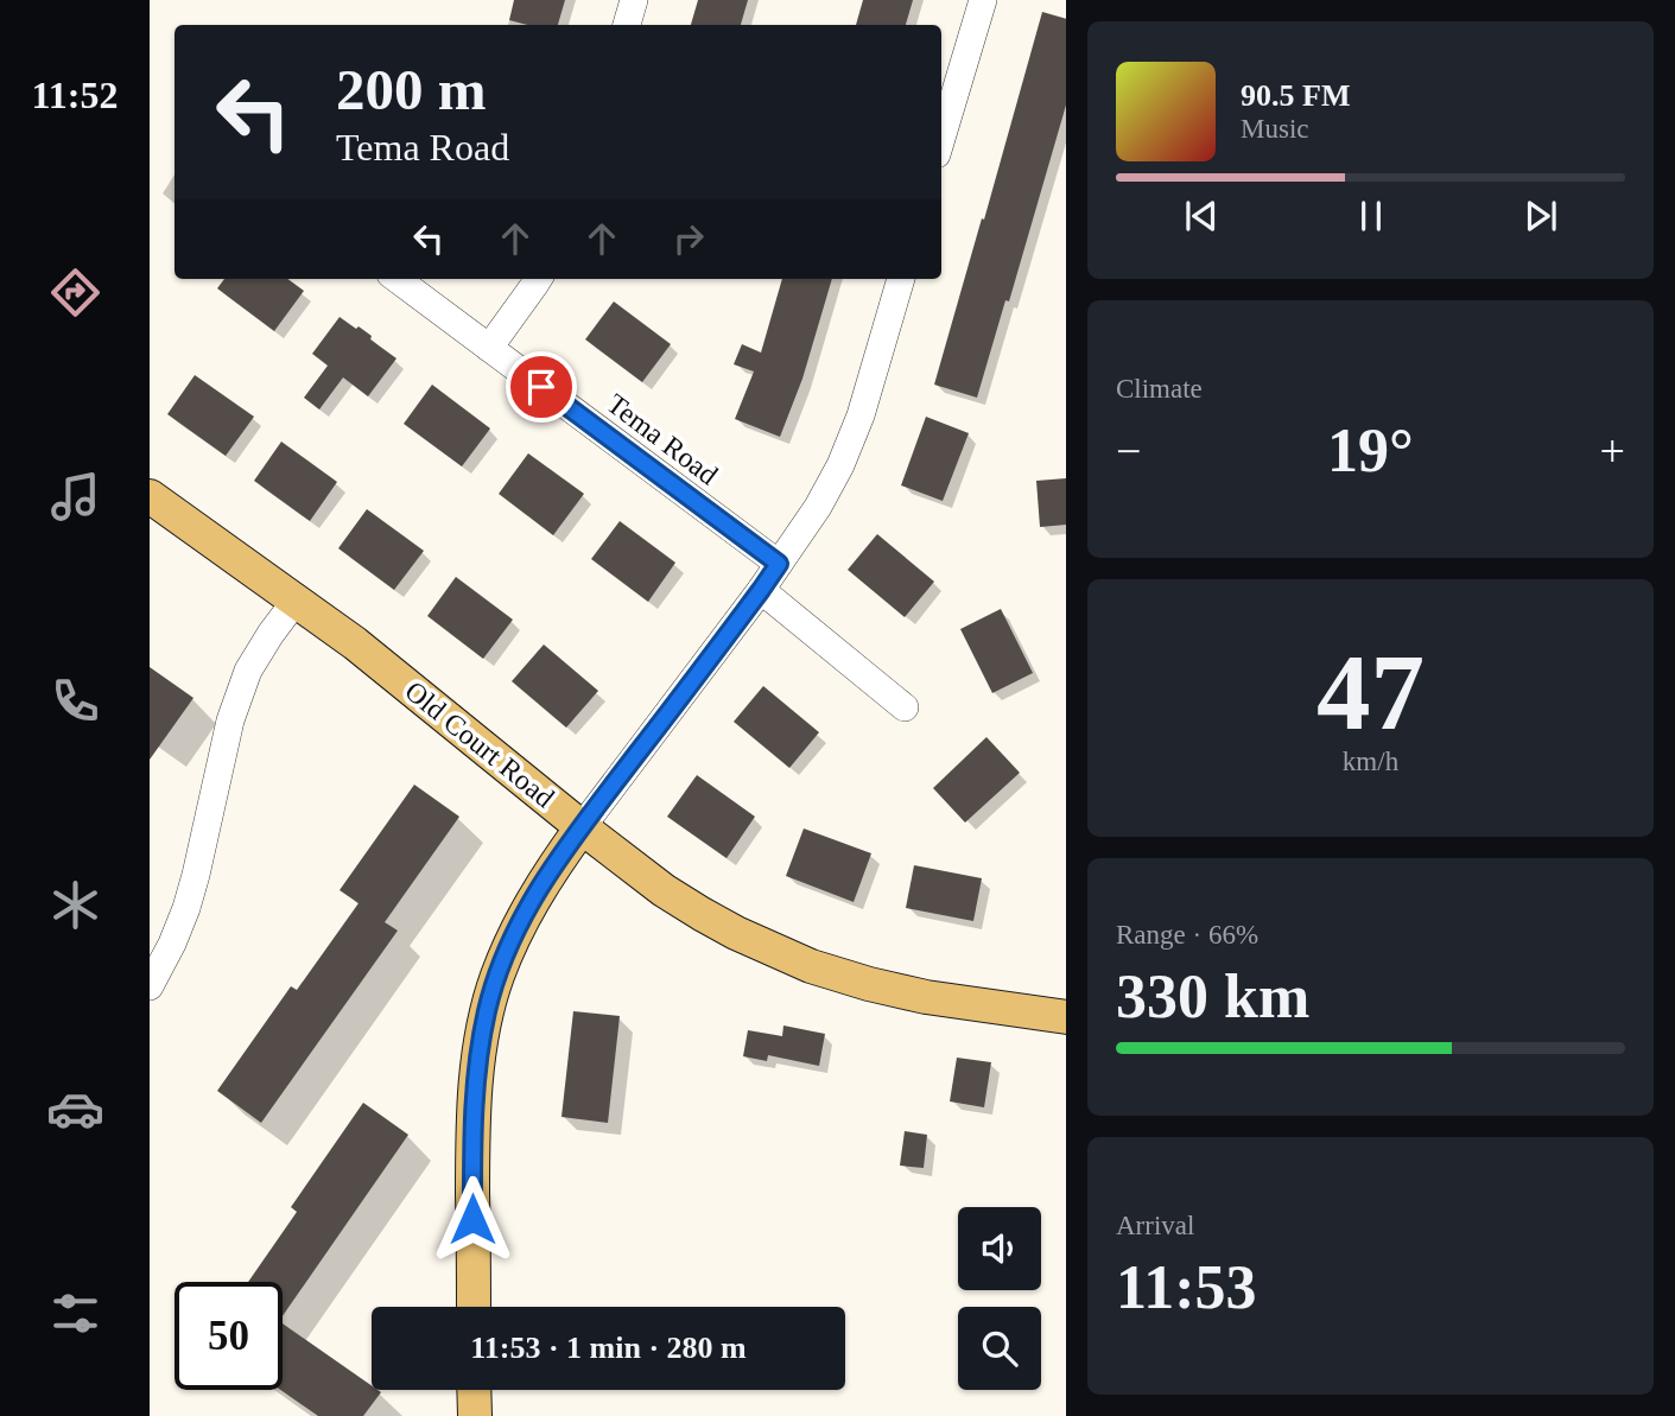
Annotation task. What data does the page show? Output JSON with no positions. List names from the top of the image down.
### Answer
{
  "streets": {
    "main road": ["Old Court Road"],
    "street": ["Tema Road"]
  },
  "page": {
    "tabs": "11:52",
    "turn": ["200 m", "Tema Road"],
    "song": ["90.5 FM", "Music"],
    "tile": [
      "Climate",
      ["47", "km/h"],
      ["Range · 66%", "330 km"],
      ["Arrival", "11:53"]
    ],
    "heat": ["−", "19°", "+"],
    "limit": "50",
    "trip": "11:53 · 1 min · 280 m"
  }
}
